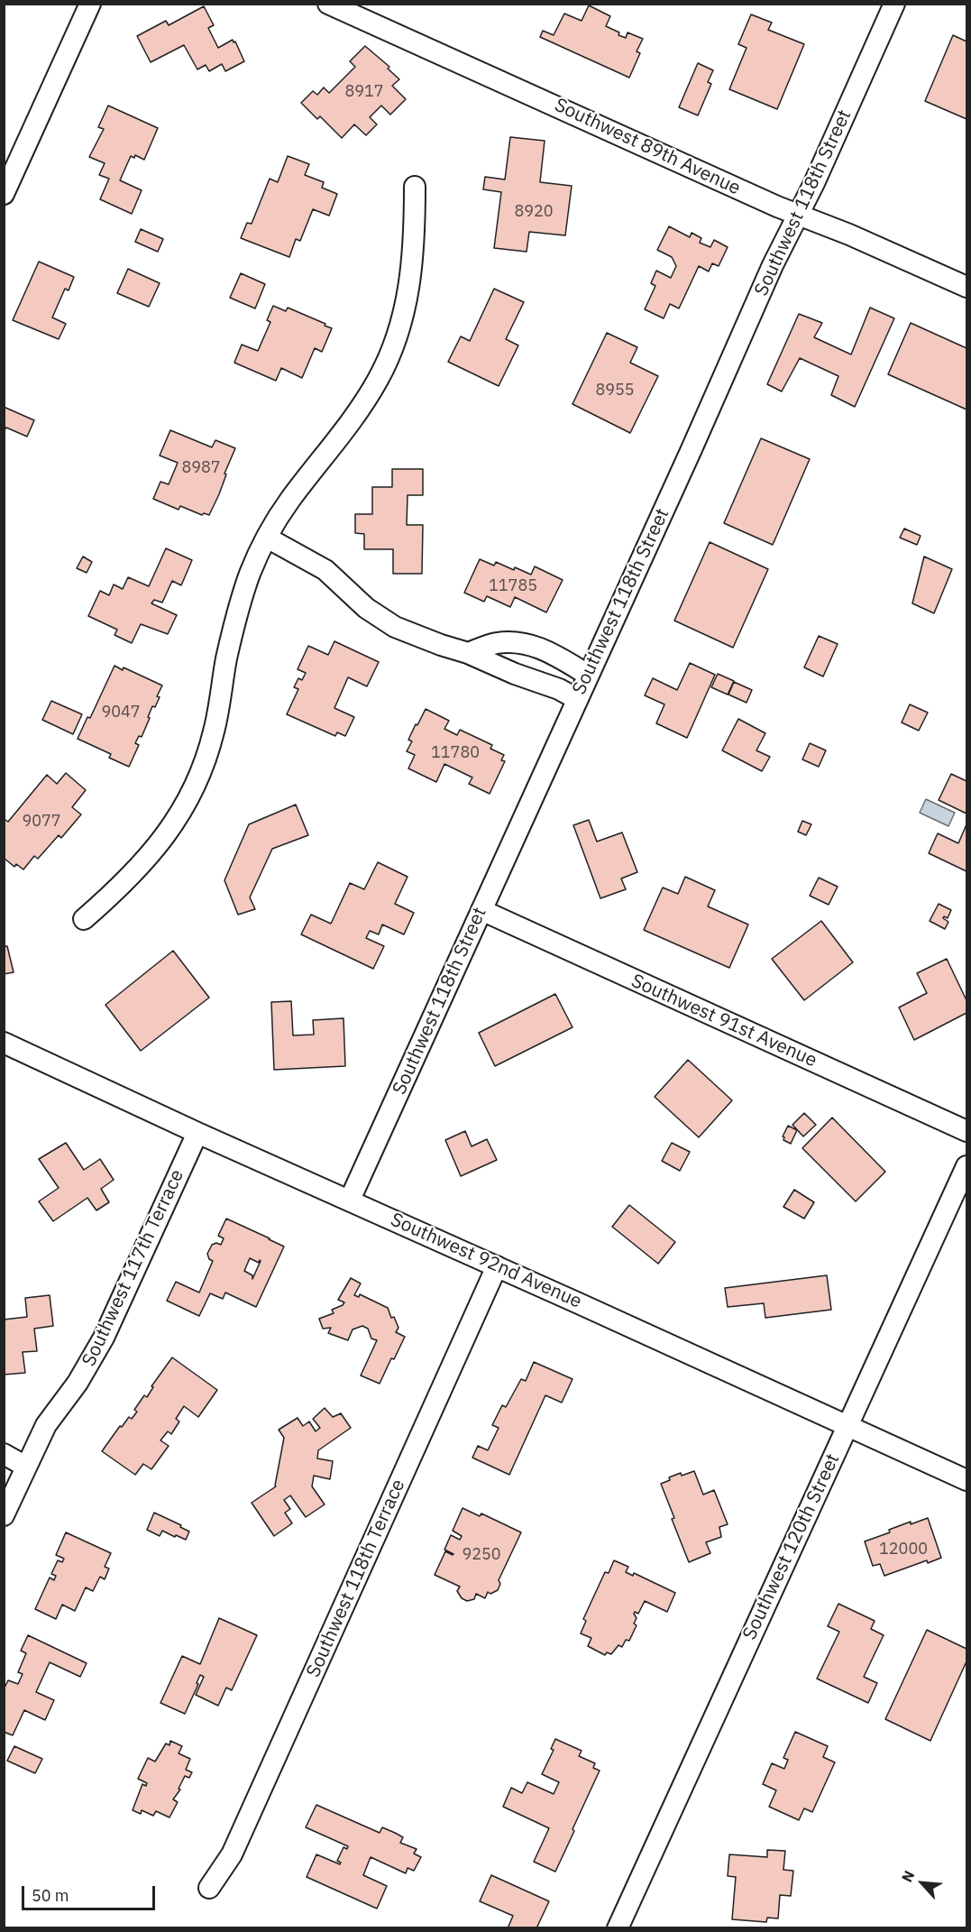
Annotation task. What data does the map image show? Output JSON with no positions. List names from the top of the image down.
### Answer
{
  "streets": {
    "street": [
      "Southwest 89th Avenue",
      "Southwest 118th Street",
      "Southwest 91st Avenue",
      "Southwest 92nd Avenue",
      "Southwest 117th Terrace",
      "Southwest 120th Street",
      "Southwest 118th Terrace"
    ]
  },
  "crossings": [
    ["Southwest 89th Avenue", "Southwest 118th Street"],
    ["Southwest 118th Street", "Southwest 91st Avenue"],
    ["Southwest 118th Street", "Southwest 92nd Avenue"],
    ["Southwest 92nd Avenue", "Southwest 117th Terrace"],
    ["Southwest 92nd Avenue", "Southwest 120th Street"],
    ["Southwest 92nd Avenue", "Southwest 118th Terrace"]
  ],
  "house_numbers": [
    "8917",
    "8920",
    "8955",
    "8987",
    "11785",
    "9047",
    "11780",
    "9077",
    "12000",
    "9250"
  ],
  "scale_bar": "50 m",
  "north": "top left"
}
